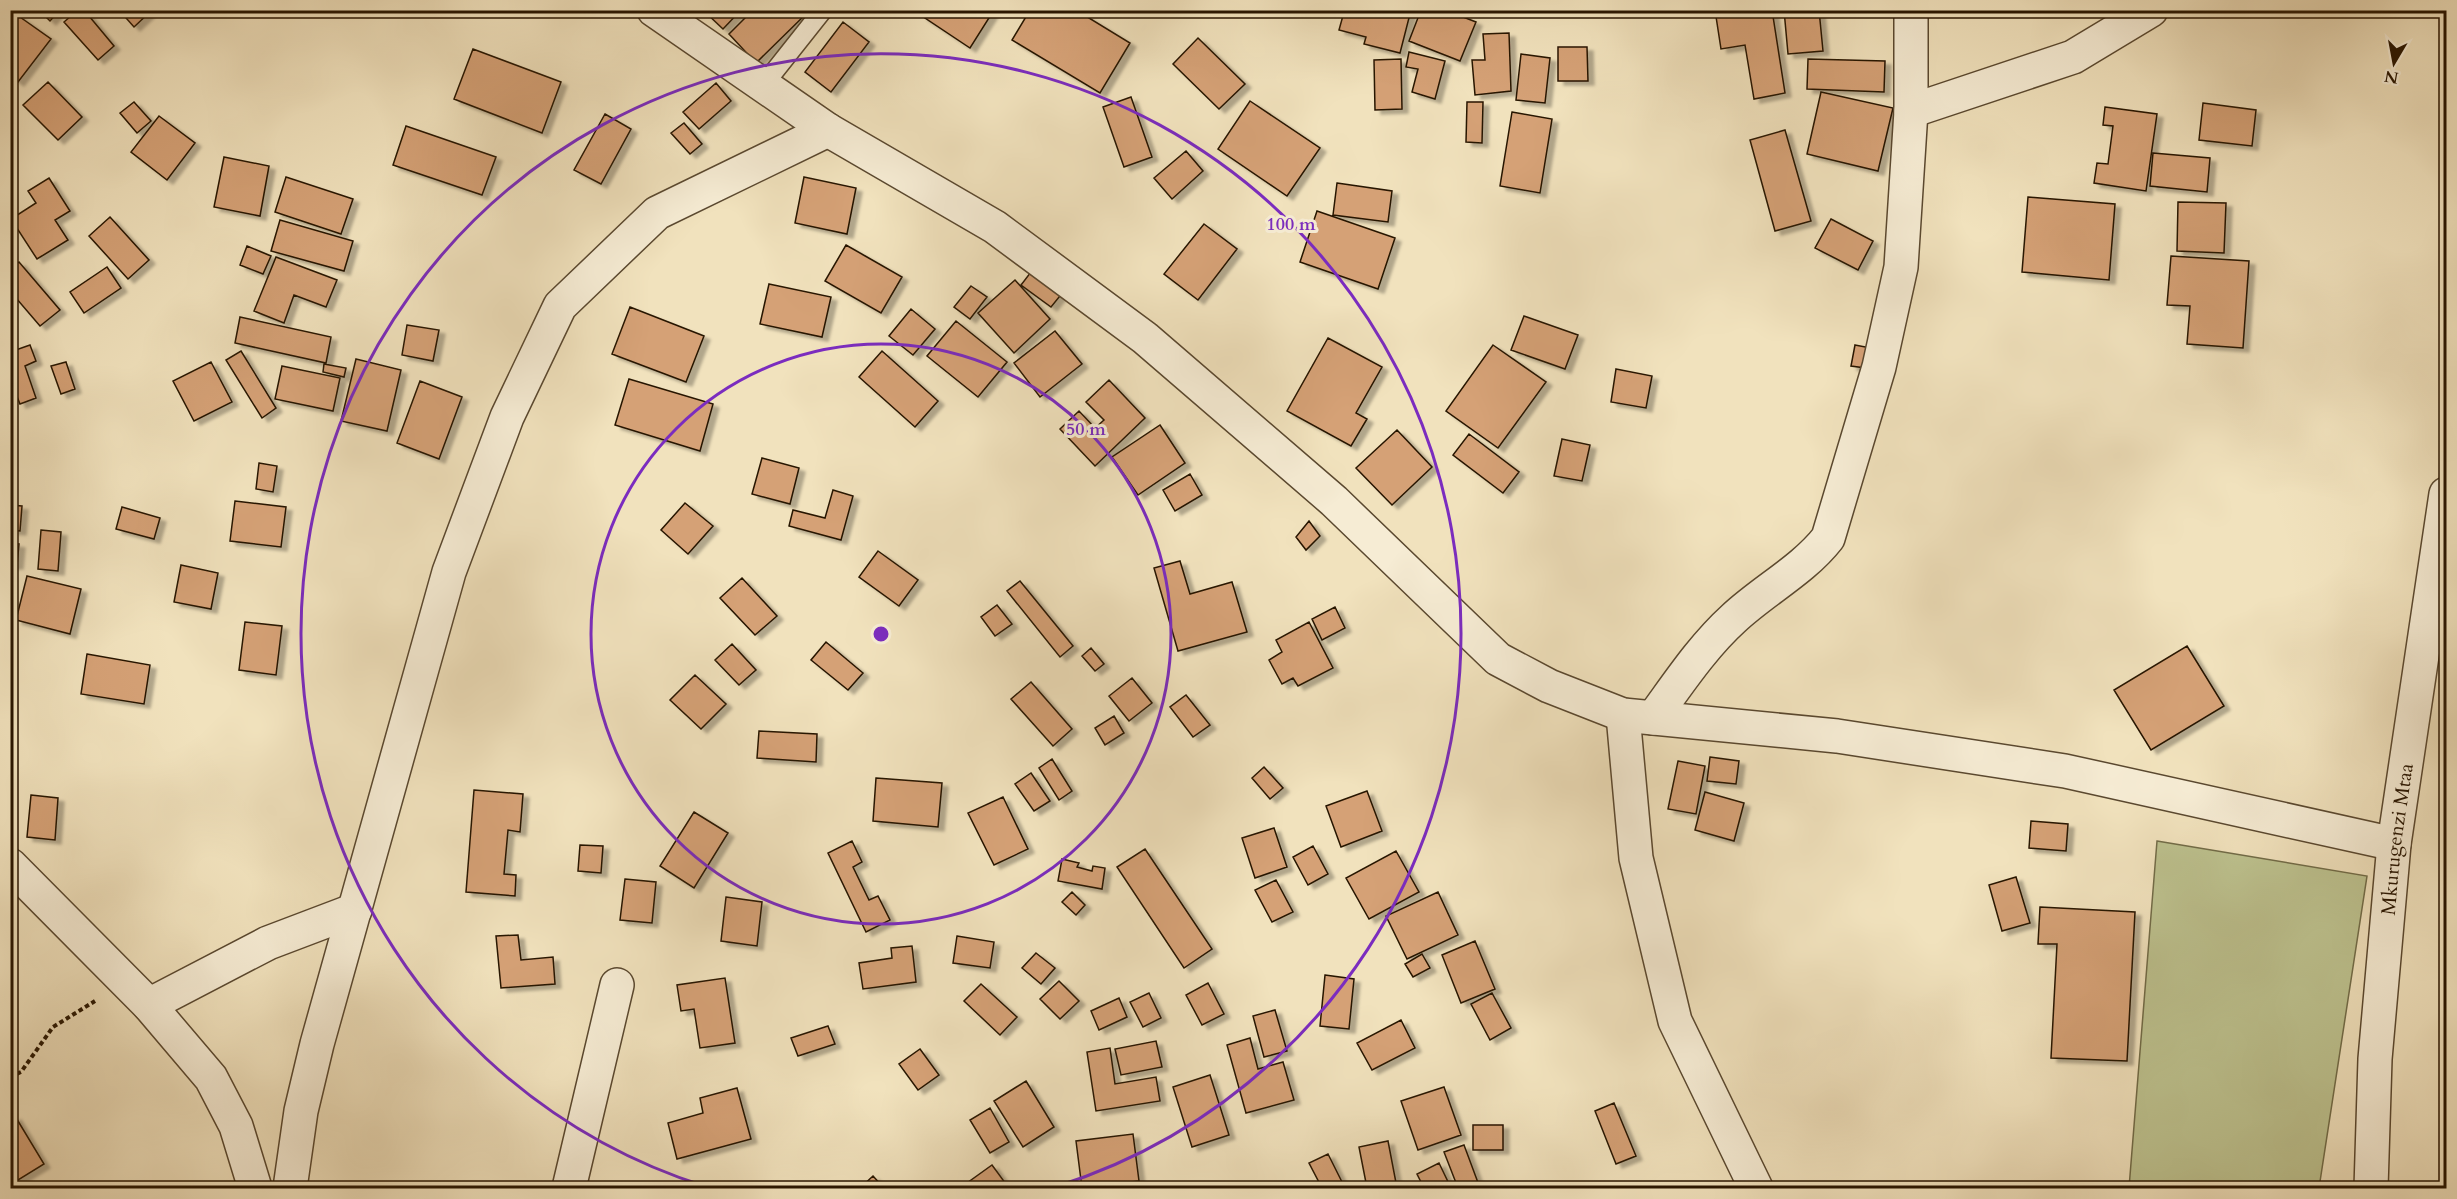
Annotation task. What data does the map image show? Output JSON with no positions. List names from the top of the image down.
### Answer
{
  "streets": {
    "street": ["Mkurugenzi Mtaa"]
  },
  "north": "bottom",
  "rings": ["100 m", "50 m"]
}
